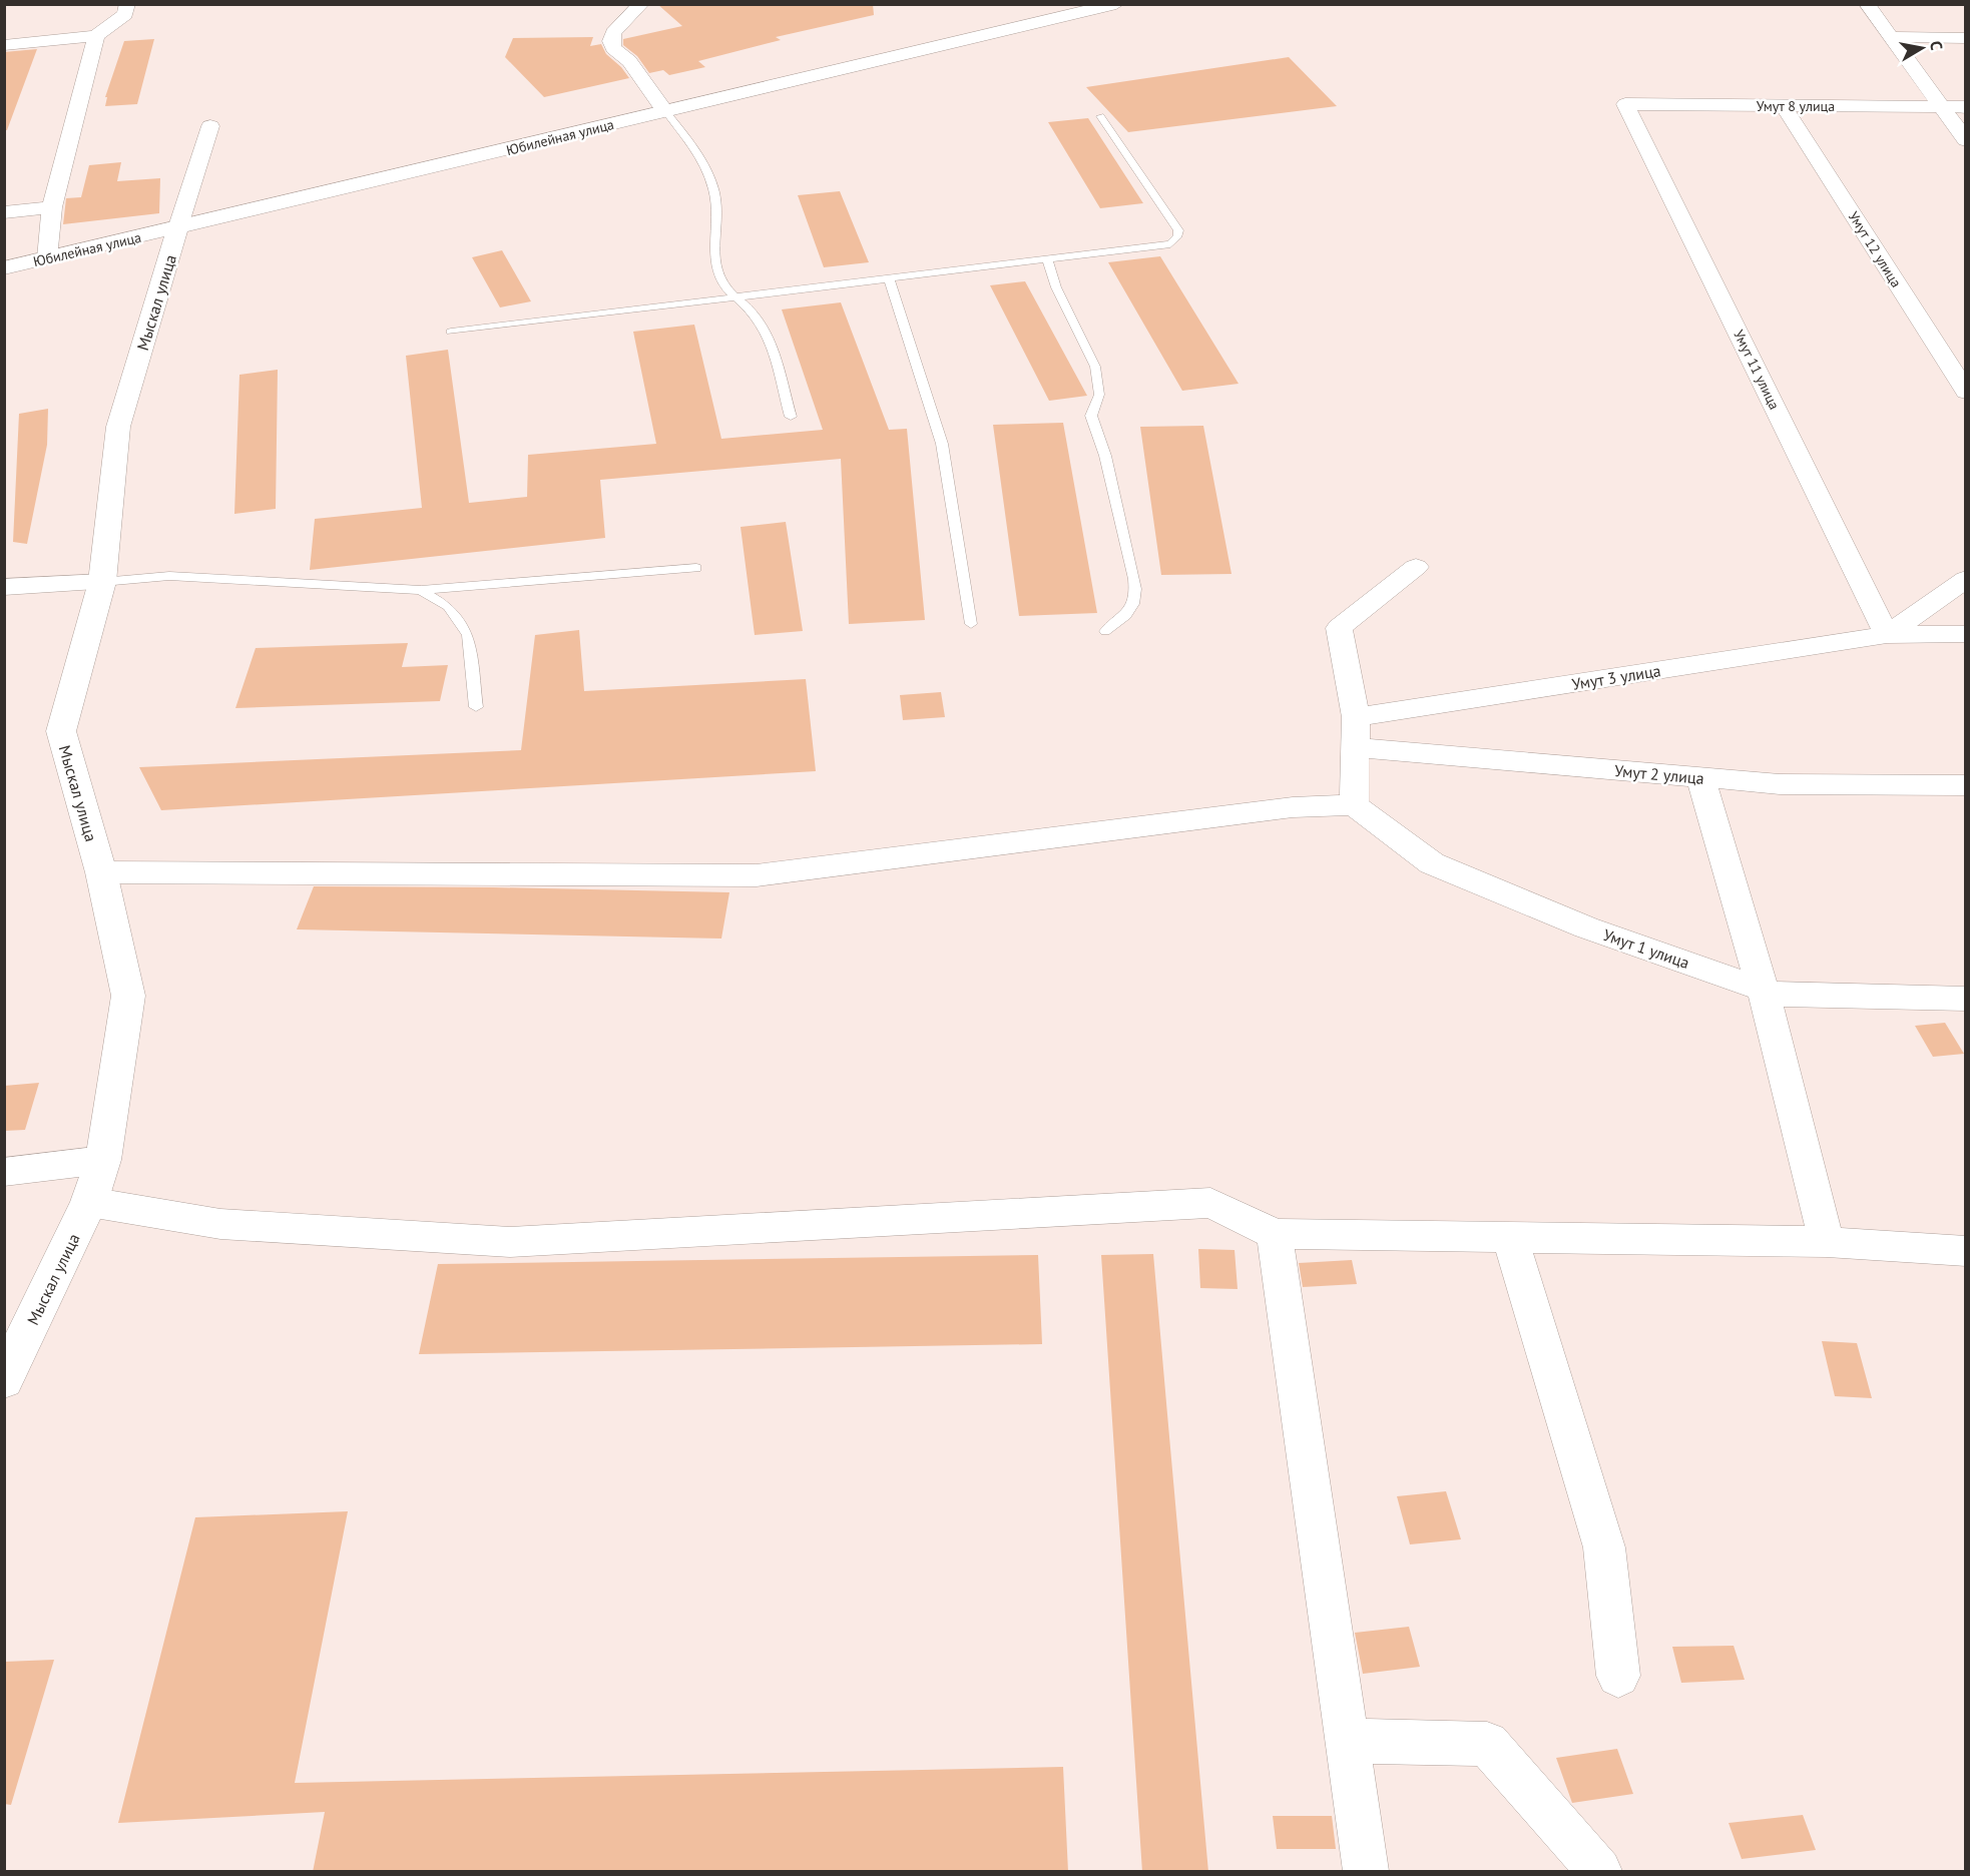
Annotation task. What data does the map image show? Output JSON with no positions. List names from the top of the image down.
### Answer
{
  "streets": {
    "street": [
      "Умут 8 улица",
      "Юбилейная улица",
      "Умут 12 улица",
      "Мыскал улица",
      "Умут 11 улица",
      "Умут 3 улица",
      "Умут 2 улица",
      "Умут 1 улица"
    ]
  },
  "crossings": [
    ["Умут 8 улица", "Умут 12 улица"],
    ["Умут 8 улица", "Умут 11 улица"],
    ["Юбилейная улица", "Мыскал улица"],
    ["Умут 11 улица", "Умут 3 улица"]
  ],
  "north": "right"
}
